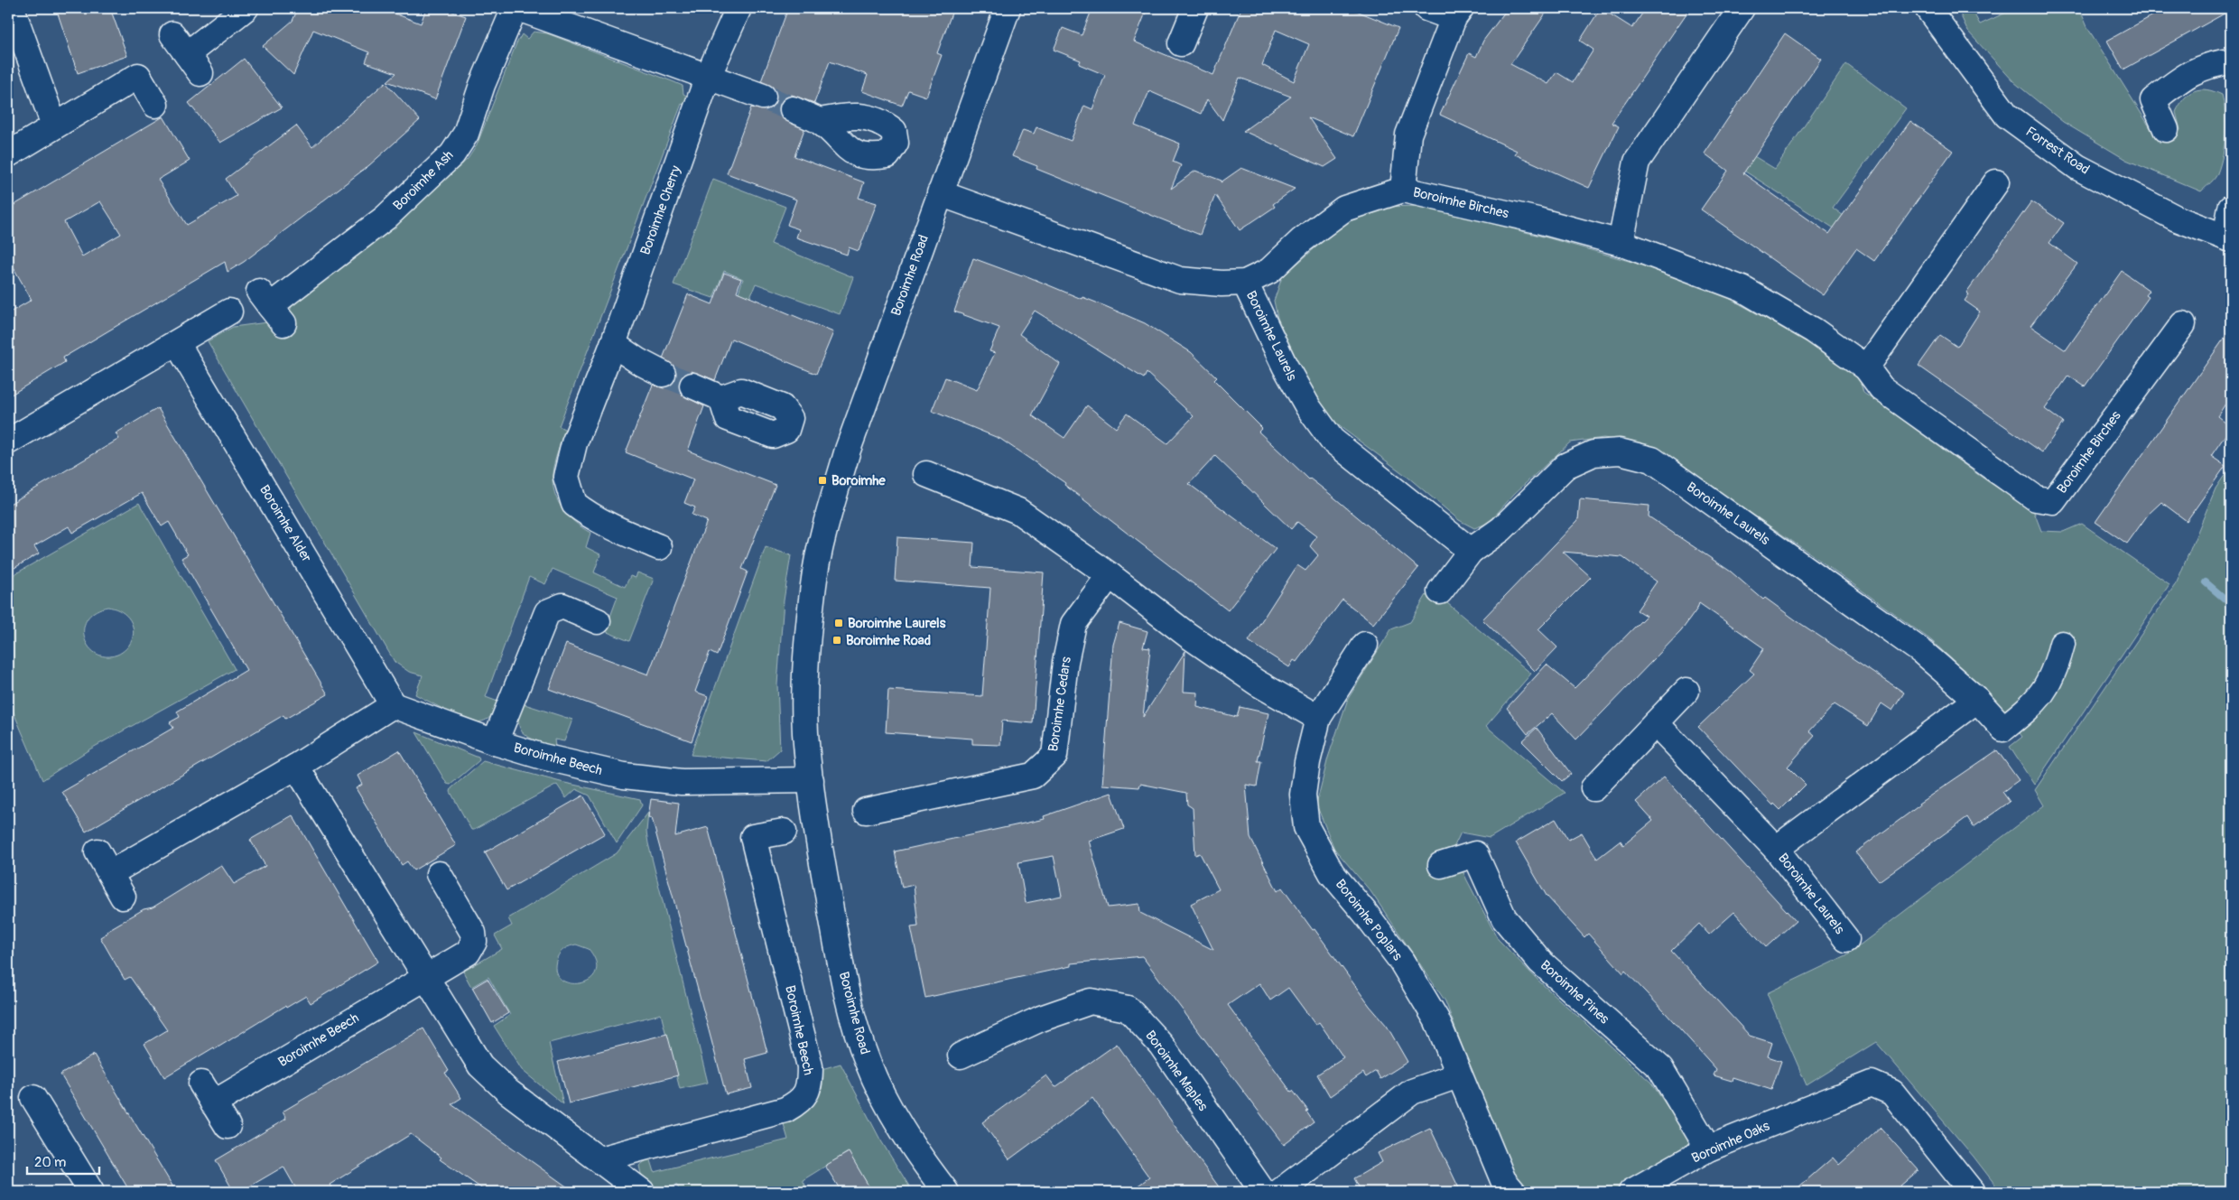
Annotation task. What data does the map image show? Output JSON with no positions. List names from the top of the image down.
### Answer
{
  "streets": {
    "street": [
      "Forrest Road",
      "Boroimhe Ash",
      "Boroimhe Birches",
      "Boroimhe Cherry",
      "Boroimhe Road",
      "Boroimhe Laurels",
      "Boroimhe Alder",
      "Boroimhe Cedars",
      "Boroimhe Beech",
      "Boroimhe Poplars",
      "Boroimhe Pines",
      "Boroimhe Maples",
      "Boroimhe Oaks"
    ]
  },
  "crossings": [
    ["Boroimhe Birches", "Boroimhe Laurels"],
    ["Boroimhe Road", "Boroimhe Laurels"],
    ["Boroimhe Road", "Boroimhe Beech"],
    ["Boroimhe Alder", "Boroimhe Beech"],
    ["Boroimhe Pines", "Boroimhe Oaks"]
  ],
  "places": {
    "transit": ["Boroimhe", "Boroimhe Laurels", "Boroimhe Road"]
  },
  "scale_bar": "20 m"
}
